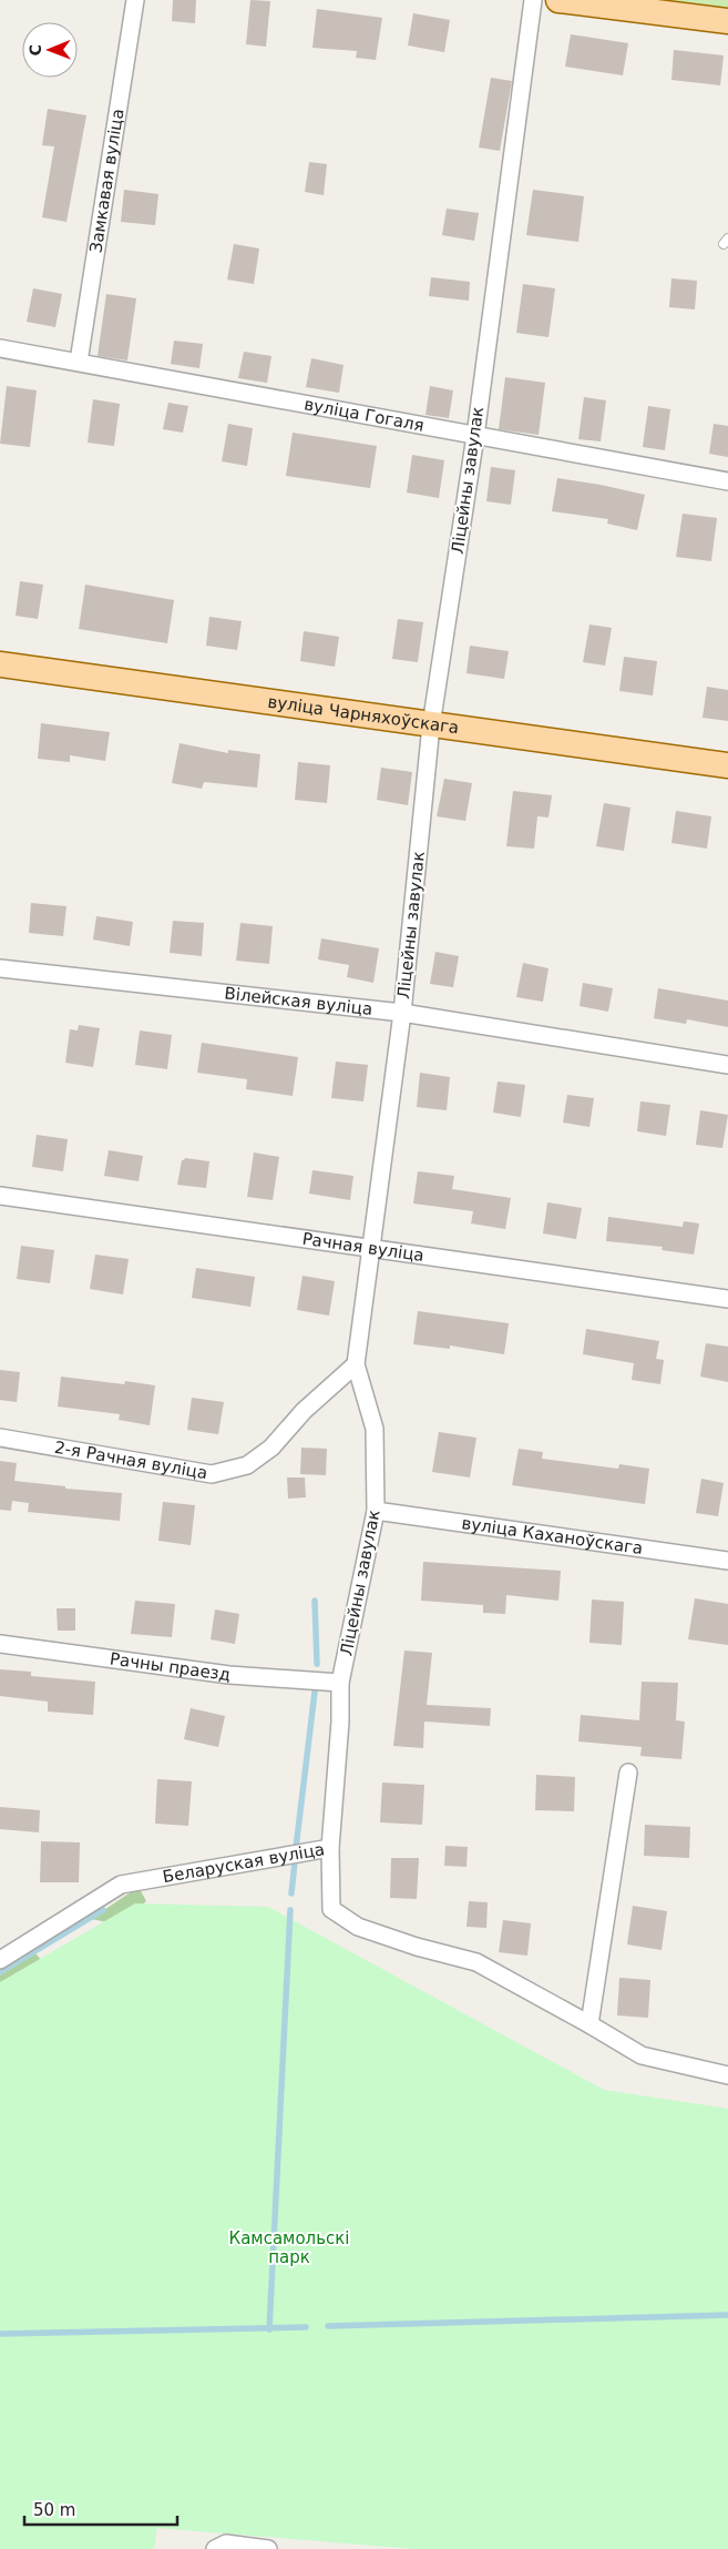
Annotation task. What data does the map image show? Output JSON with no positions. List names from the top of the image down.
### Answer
{
  "streets": {
    "main road": ["вуліца Чарняхоўскага"],
    "street": [
      "Замкавая вуліца",
      "вуліца Гогаля",
      "Ліцейны завулак",
      "Вілейская вуліца",
      "Рачная вуліца",
      "2-я Рачная вуліца",
      "вуліца Каханоўскага",
      "Рачны праезд",
      "Беларуская вуліца"
    ]
  },
  "crossings": [
    ["Замкавая вуліца", "вуліца Гогаля"],
    ["вуліца Гогаля", "Ліцейны завулак"],
    ["Ліцейны завулак", "вуліца Чарняхоўскага"],
    ["Ліцейны завулак", "Вілейская вуліца"],
    ["Ліцейны завулак", "Рачная вуліца"],
    ["Ліцейны завулак", "2-я Рачная вуліца"],
    ["Ліцейны завулак", "вуліца Каханоўскага"],
    ["Ліцейны завулак", "Рачны праезд"],
    ["Ліцейны завулак", "Беларуская вуліца"]
  ],
  "parks": ["Камсамольскі парк"],
  "scale_bar": "50 m",
  "north": "left"
}
